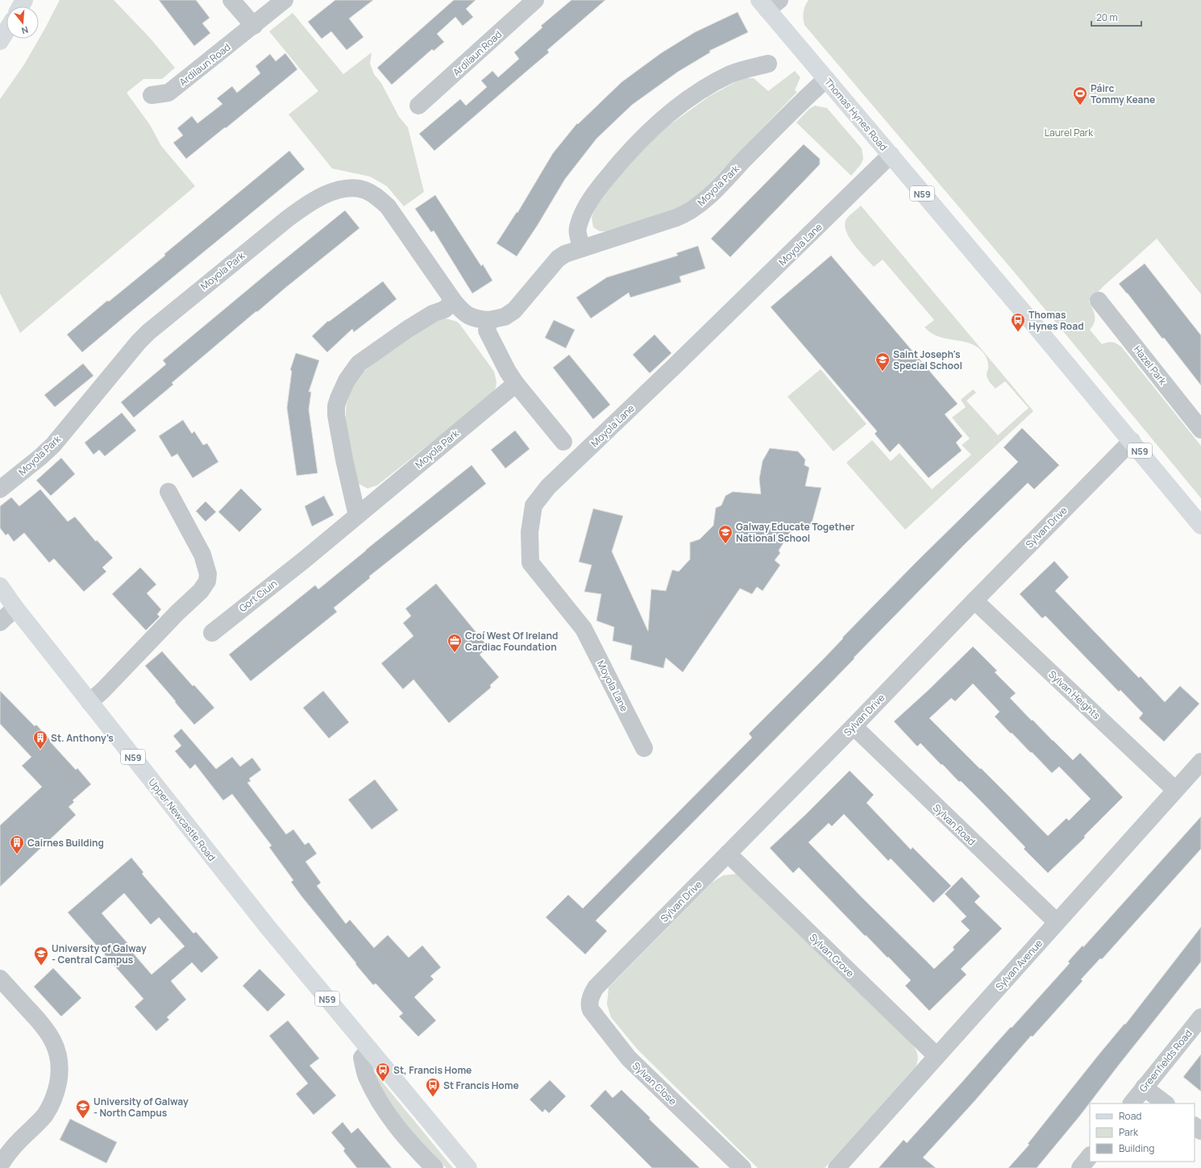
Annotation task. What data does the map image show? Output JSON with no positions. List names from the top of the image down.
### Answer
{
  "streets": {
    "main road": ["Thomas Hynes Road", "N59", "Upper Newcastle Road"],
    "street": [
      "Ardilaun Road",
      "Moyola Park",
      "Moyola Lane",
      "Hazel Park",
      "Sylvan Drive",
      "Gort Ciuin",
      "Sylvan Heights",
      "Sylvan Road",
      "Sylvan Grove",
      "Sylvan Avenue",
      "Greenfields Road",
      "Sylvan Close"
    ]
  },
  "crossings": [
    ["Thomas Hynes Road", "Moyola Park"],
    ["Thomas Hynes Road", "Moyola Lane"],
    ["Thomas Hynes Road", "Sylvan Drive"],
    ["Moyola Park", "Gort Ciuin"],
    ["Sylvan Drive", "Sylvan Heights"],
    ["Sylvan Drive", "Sylvan Road"],
    ["Sylvan Drive", "Sylvan Grove"],
    ["Sylvan Drive", "Sylvan Close"],
    ["Sylvan Heights", "Sylvan Avenue"],
    ["Sylvan Road", "Sylvan Avenue"],
    ["Sylvan Grove", "Sylvan Avenue"]
  ],
  "parks": ["Laurel Park"],
  "places": {
    "sports": ["Páirc Tommy Keane"],
    "bus stop": ["Thomas Hynes Road", "St, Francis Home", "St Francis Home"],
    "school or university": [
      "Saint Joseph's Special School",
      "Galway Educate Together National School",
      "University of Galway - Central Campus",
      "University of Galway - North Campus"
    ],
    "office": ["Croí West Of Ireland Cardiac Foundation"],
    "building": ["St. Anthony’s", "Cairnes Building"]
  },
  "legend": ["Road", "Park", "Building"],
  "scale_bar": "20 m",
  "north": "bottom"
}
